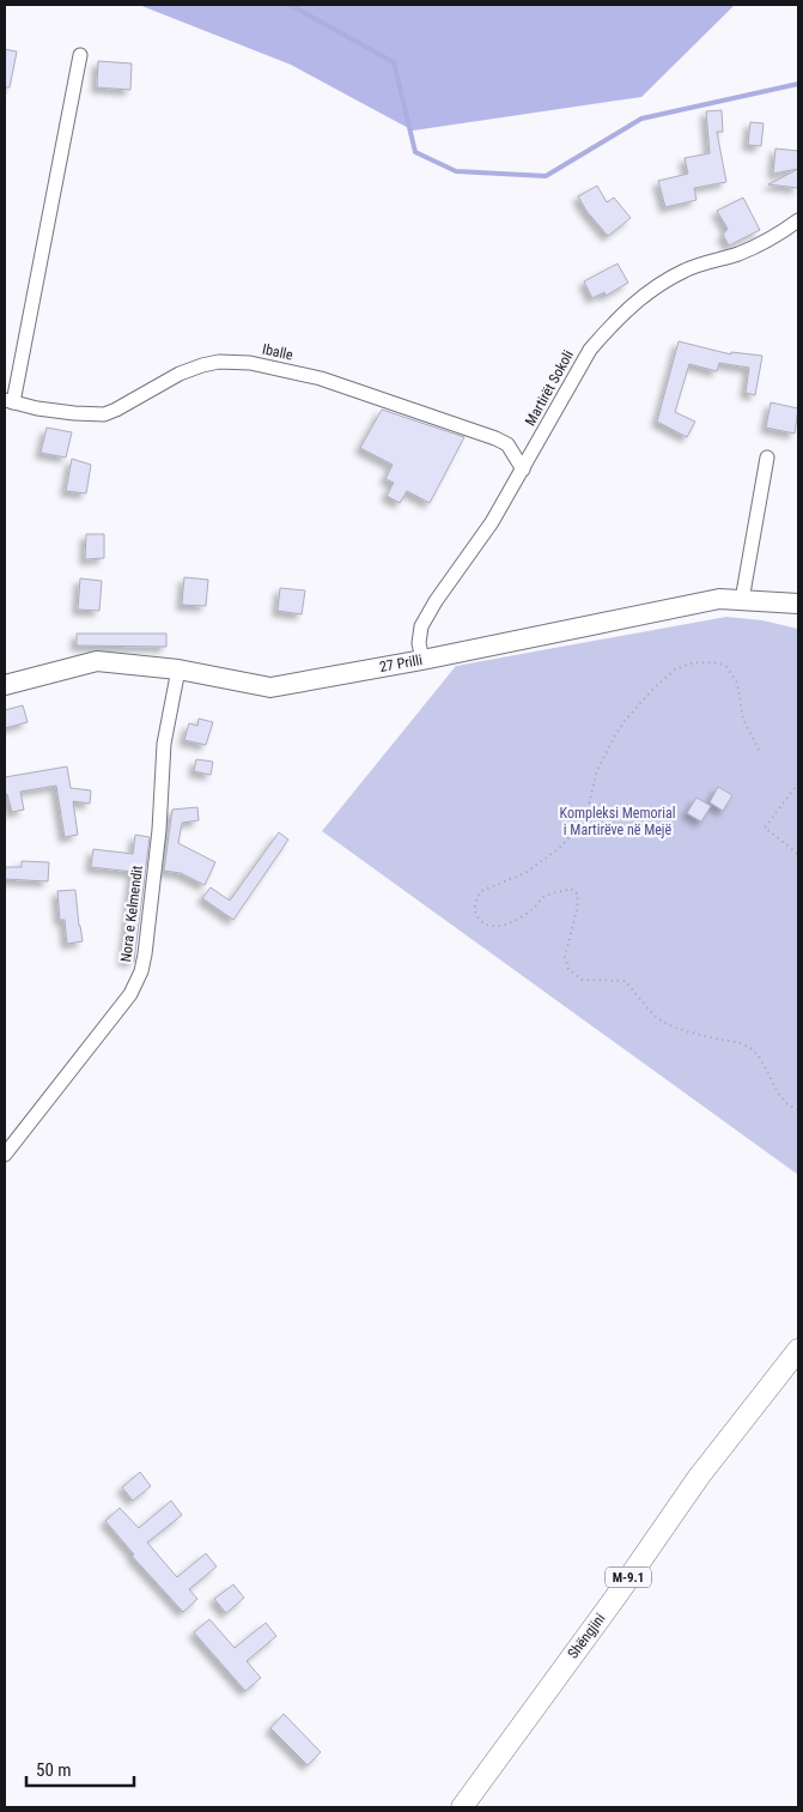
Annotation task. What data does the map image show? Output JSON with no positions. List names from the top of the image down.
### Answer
{
  "streets": {
    "main road": ["M-9.1", "Shëngjini"],
    "street": [
      "Iballe",
      "Martirët Sokoli",
      "27 Prilli",
      "Nora e Kelmendit"
    ]
  },
  "crossings": [
    ["Iballe", "Martirët Sokoli"],
    ["Martirët Sokoli", "27 Prilli"],
    ["27 Prilli", "Nora e Kelmendit"]
  ],
  "parks": ["Kompleksi Memorial i Martirëve në Mejë"],
  "scale_bar": "50 m"
}
